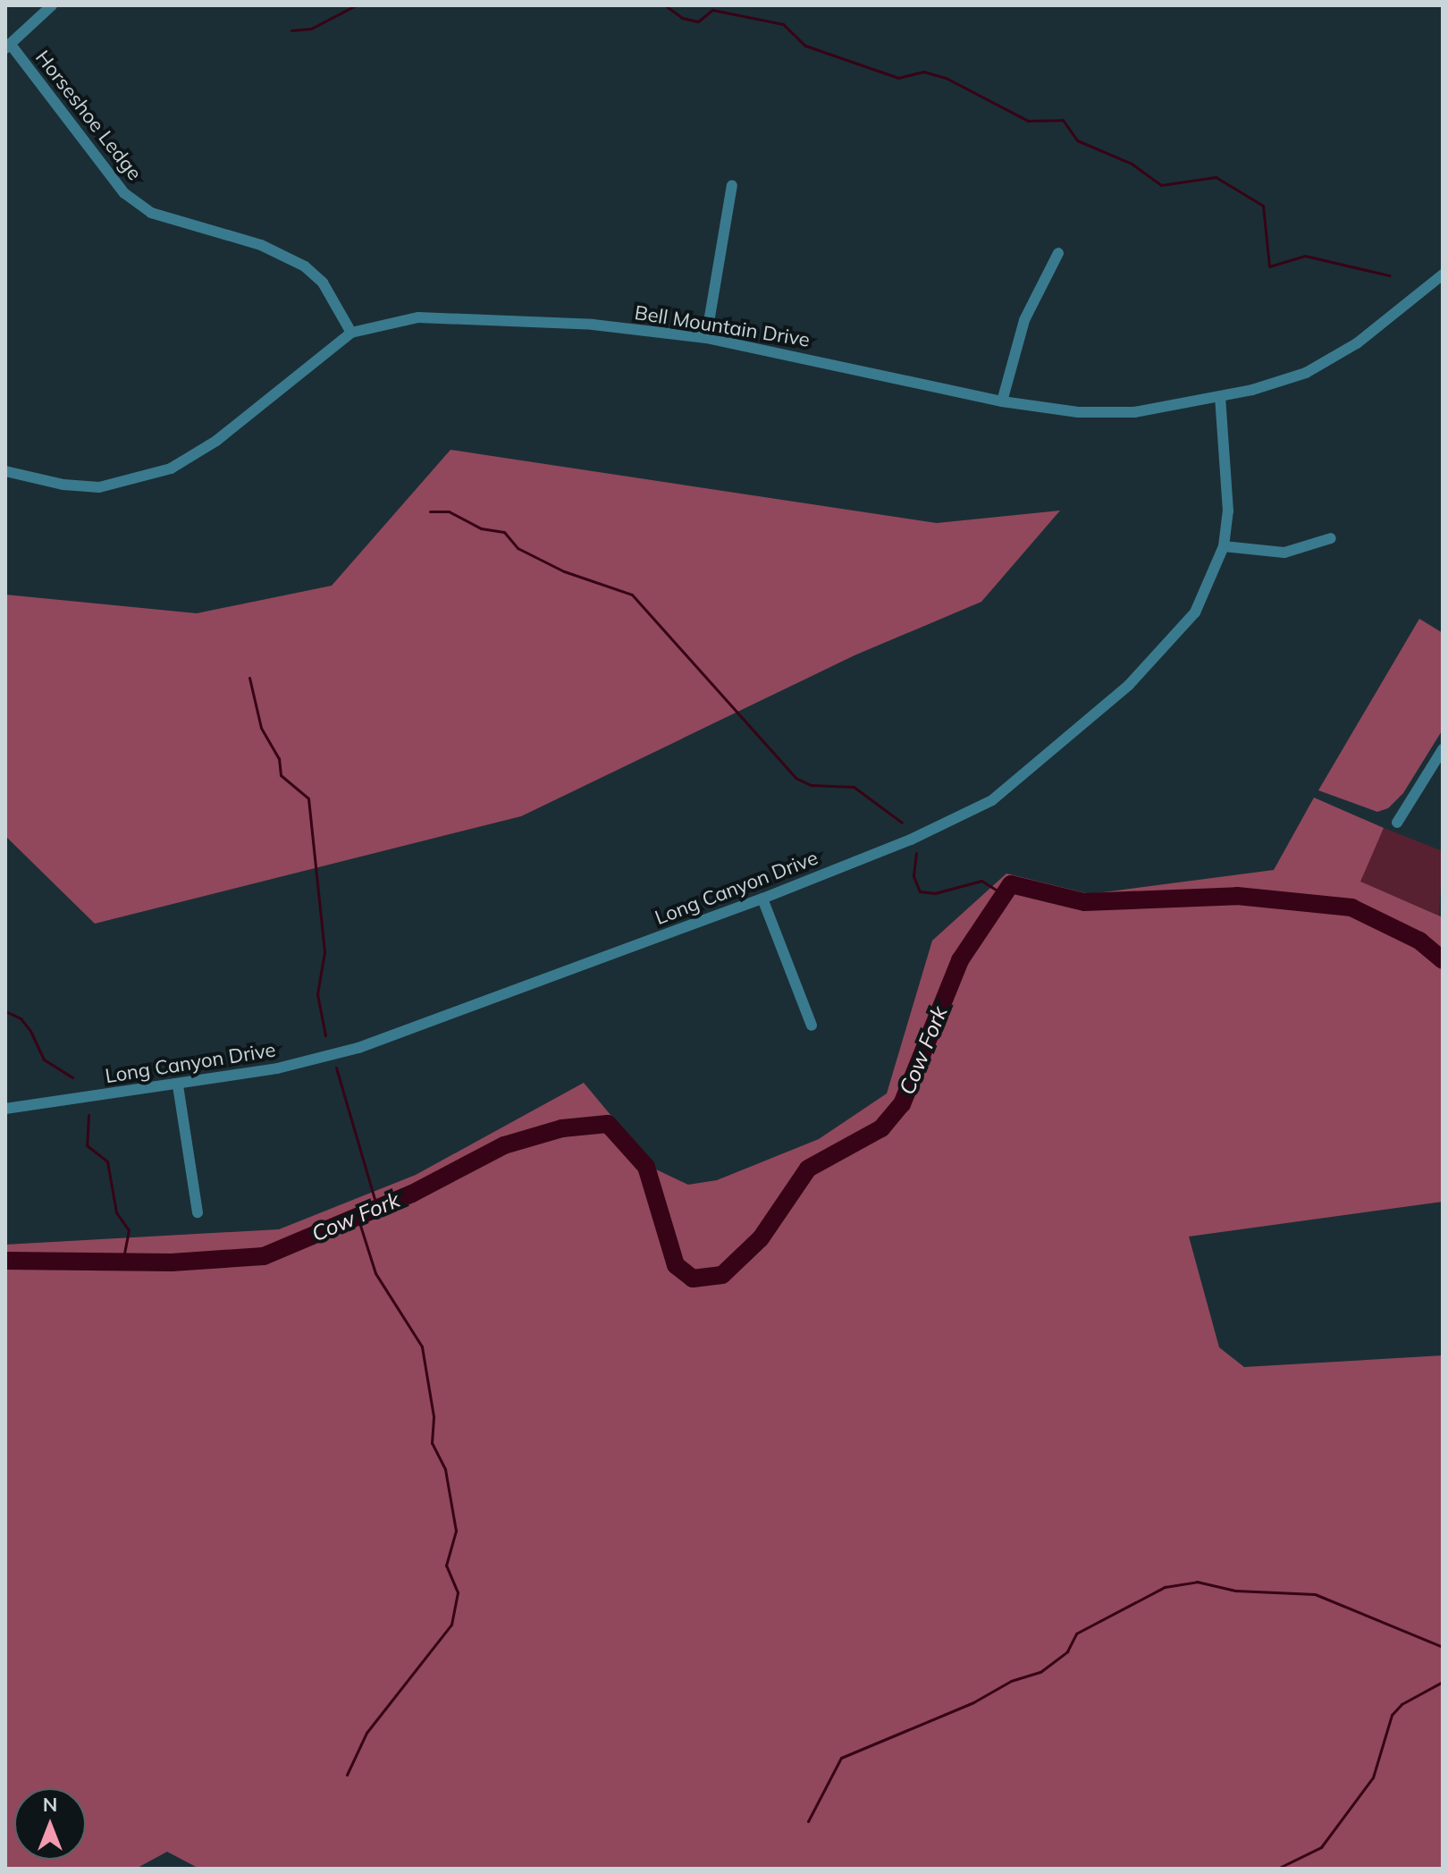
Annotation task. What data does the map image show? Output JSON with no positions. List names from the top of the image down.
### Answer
{
  "streets": {
    "street": ["Horseshoe Ledge", "Bell Mountain Drive", "Long Canyon Drive"]
  },
  "crossings": [
    ["Horseshoe Ledge", "Bell Mountain Drive"],
    ["Bell Mountain Drive", "Long Canyon Drive"]
  ],
  "water": ["Cow Fork"],
  "north": "top"
}
